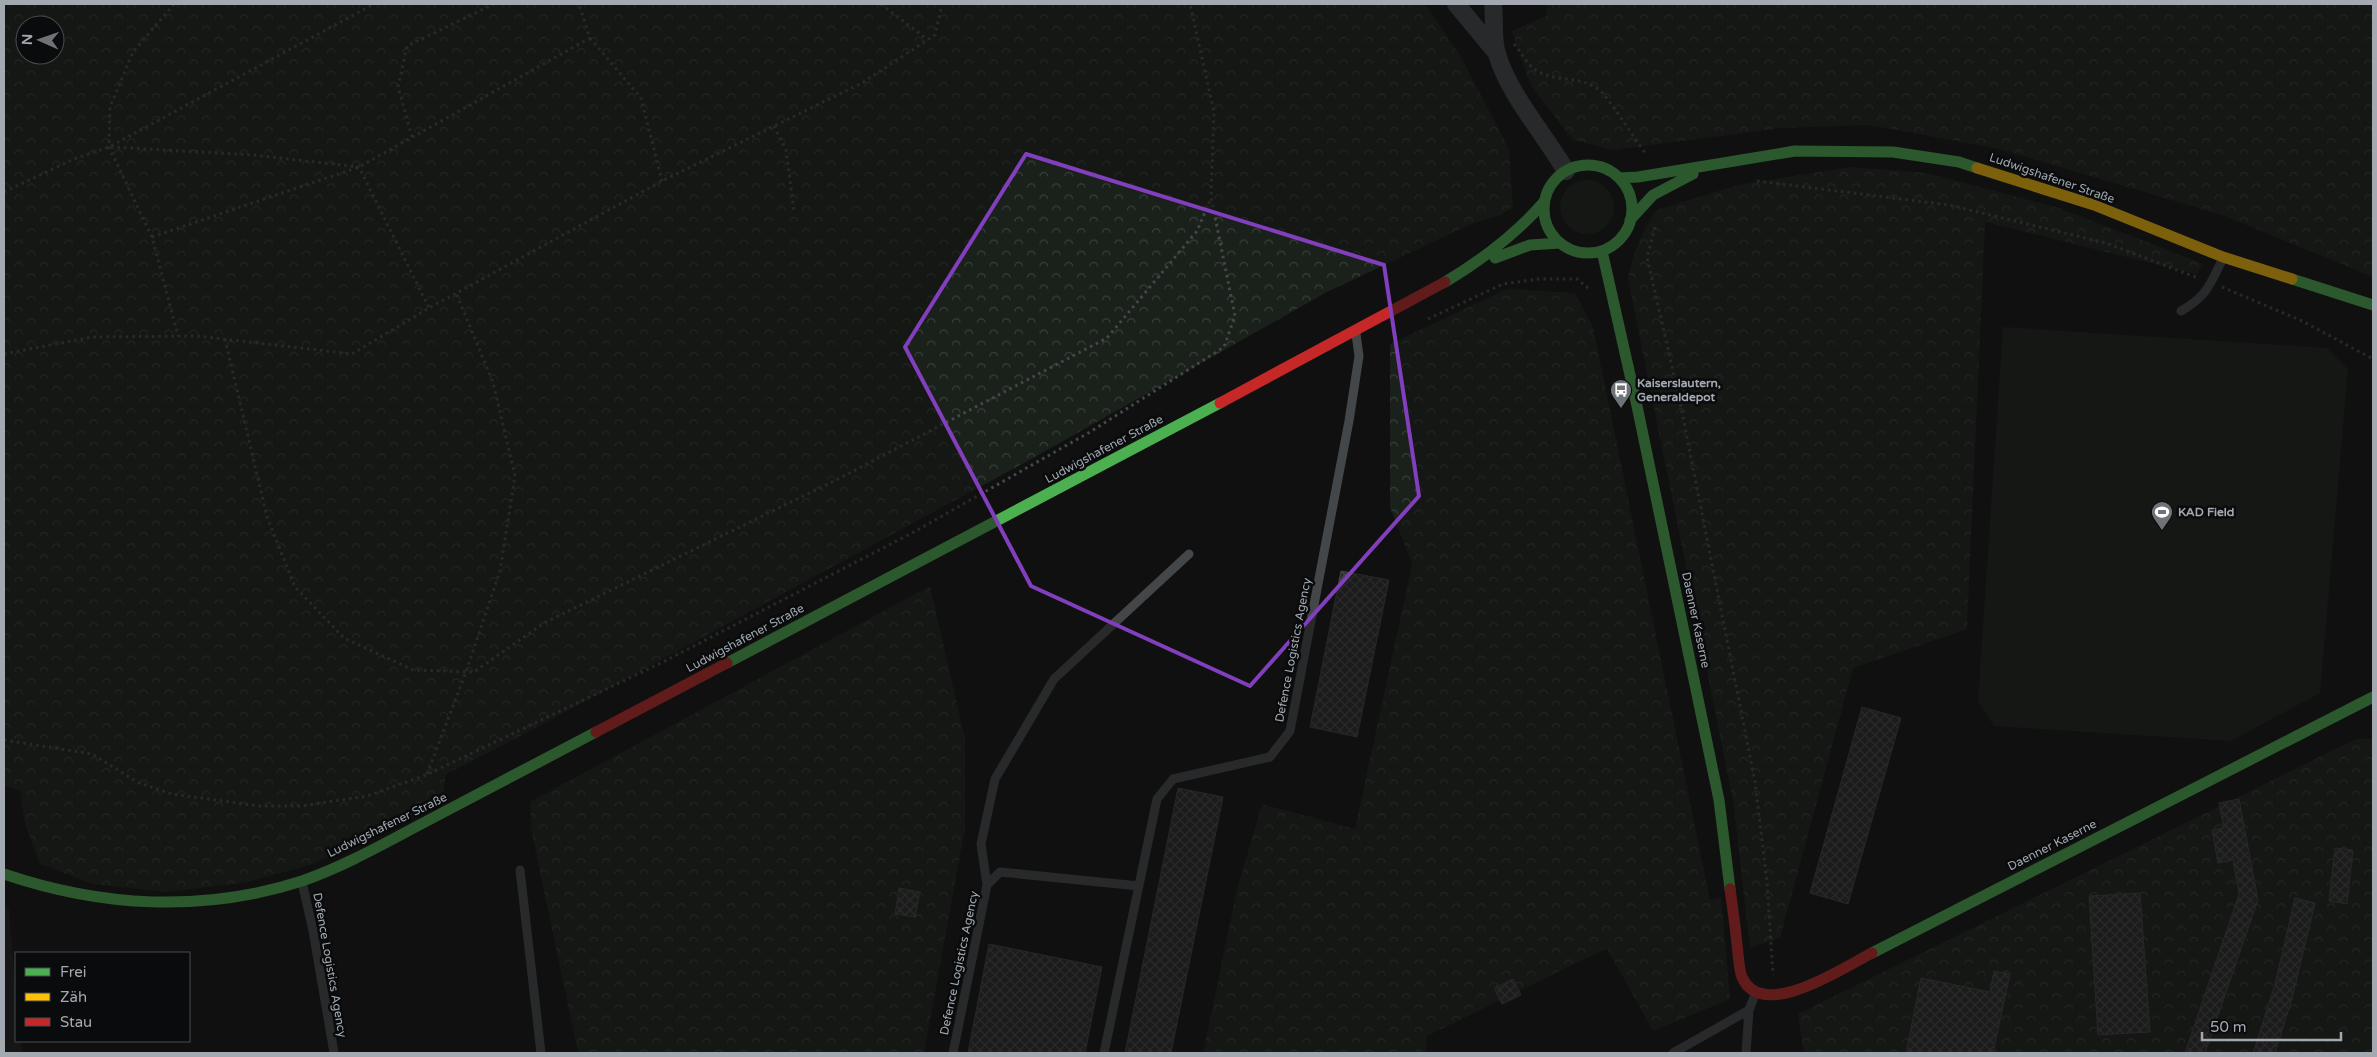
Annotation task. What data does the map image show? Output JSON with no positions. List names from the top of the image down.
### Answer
{
  "streets": {
    "street": ["Ludwigshafener Straße", "Daenner Kaserne"],
    "lane": ["Defence Logistics Agency"]
  },
  "crossings": [
    ["Ludwigshafener Straße", "Daenner Kaserne"],
    ["Ludwigshafener Straße", "Defence Logistics Agency"]
  ],
  "places": {
    "bus stop": ["Kaiserslautern, Generaldepot"],
    "sports": ["KAD Field"]
  },
  "legend": ["Frei", "Zäh", "Stau"],
  "scale_bar": "50 m",
  "north": "left"
}
